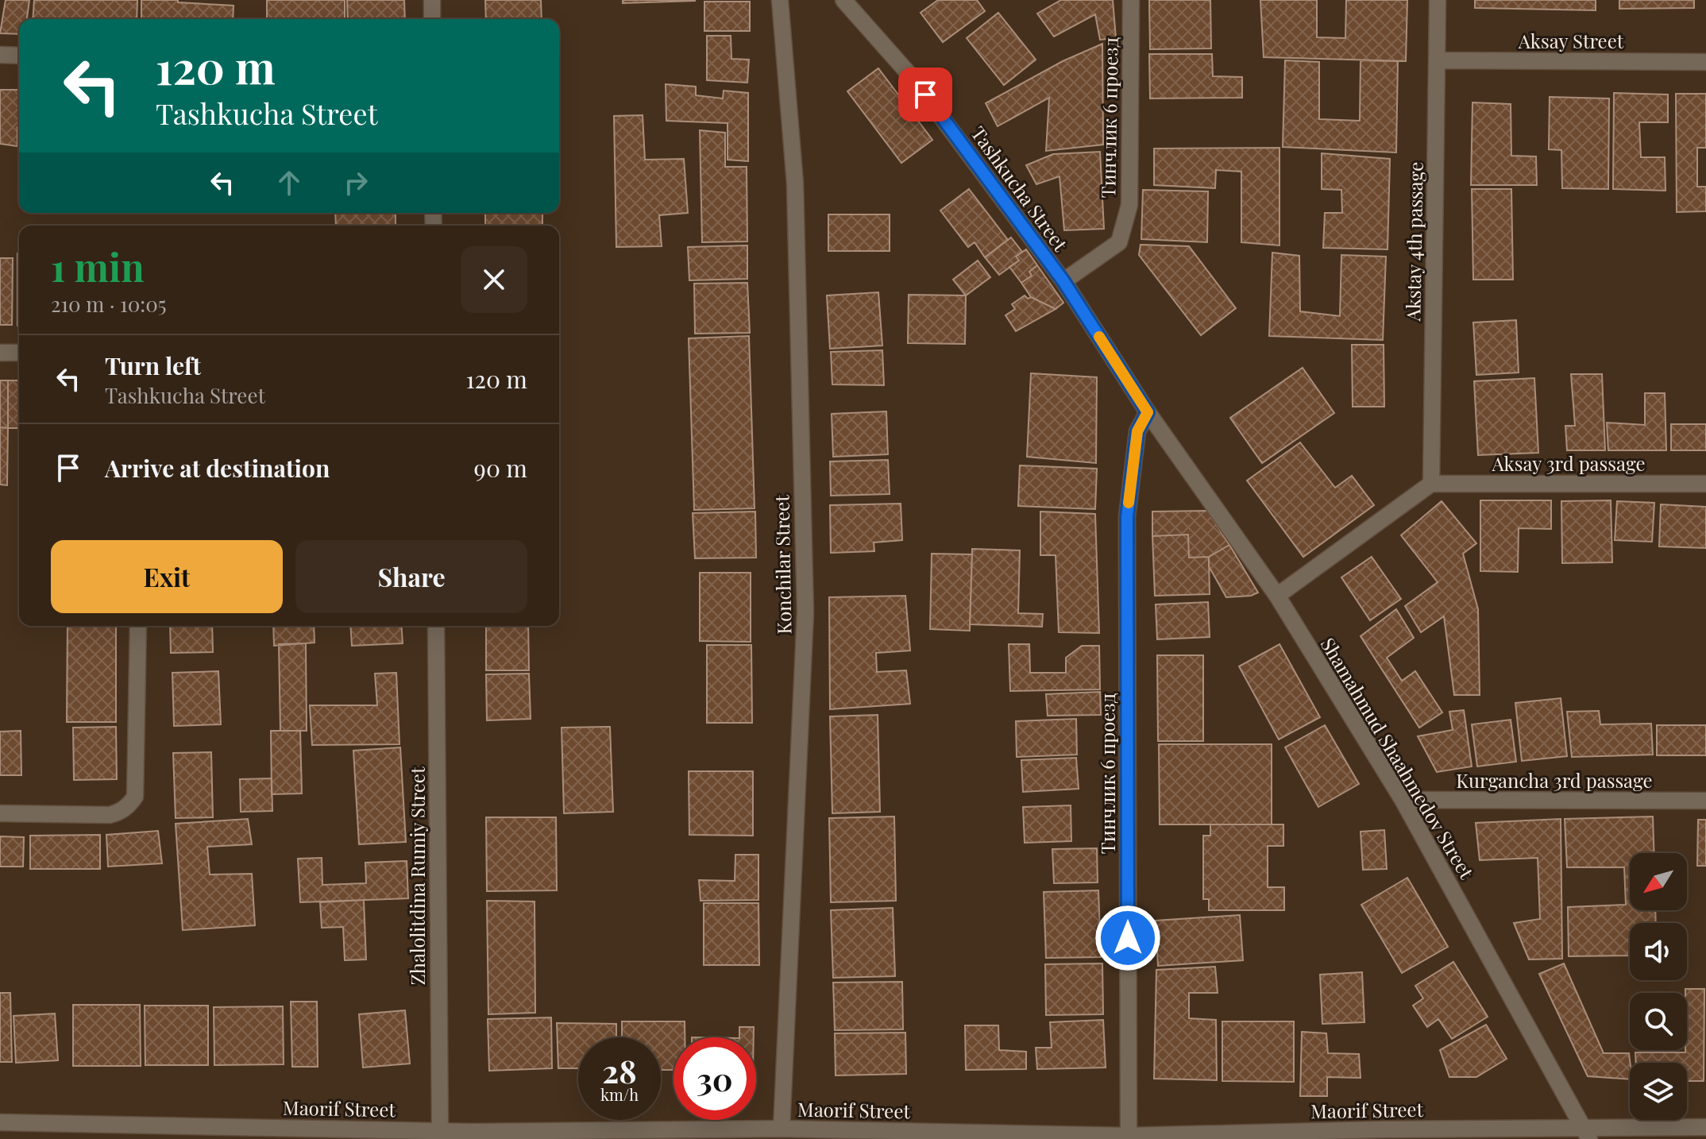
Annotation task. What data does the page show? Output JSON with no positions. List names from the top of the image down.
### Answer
{
  "streets": {
    "street": [
      "Aksay Street",
      "Тинчлик 6 проезд",
      "Tashkucha Street",
      "Akstay 4th passage",
      "Aksay 3rd passage",
      "Konchilar Street",
      "Shamahmud Shaahmedov Street",
      "Kurgancha 3rd passage",
      "Zhalolitdina Rumiy Street",
      "Maorif Street"
    ]
  },
  "crossings": [
    ["Aksay Street", "Akstay 4th passage"],
    ["Тинчлик 6 проезд", "Tashkucha Street"],
    ["Тинчлик 6 проезд", "Shamahmud Shaahmedov Street"],
    ["Тинчлик 6 проезд", "Maorif Street"],
    ["Tashkucha Street", "Shamahmud Shaahmedov Street"],
    ["Akstay 4th passage", "Aksay 3rd passage"],
    ["Konchilar Street", "Maorif Street"],
    ["Shamahmud Shaahmedov Street", "Kurgancha 3rd passage"],
    ["Shamahmud Shaahmedov Street", "Maorif Street"],
    ["Zhalolitdina Rumiy Street", "Maorif Street"]
  ],
  "north": "bottom left",
  "page": {
    "turn": ["120 m", "Tashkucha Street"],
    "heading": ["1 min", "210 m · 10:05"],
    "list": [
      {
        "name": "Turn left",
        "note": "Tashkucha Street",
        "value": "120 m"
      },
      {
        "name": "Arrive at destination",
        "value": "90 m"
      }
    ],
    "buttons": ["Exit", "Share"],
    "speed": "28 km/h",
    "limit": "30"
  }
}
